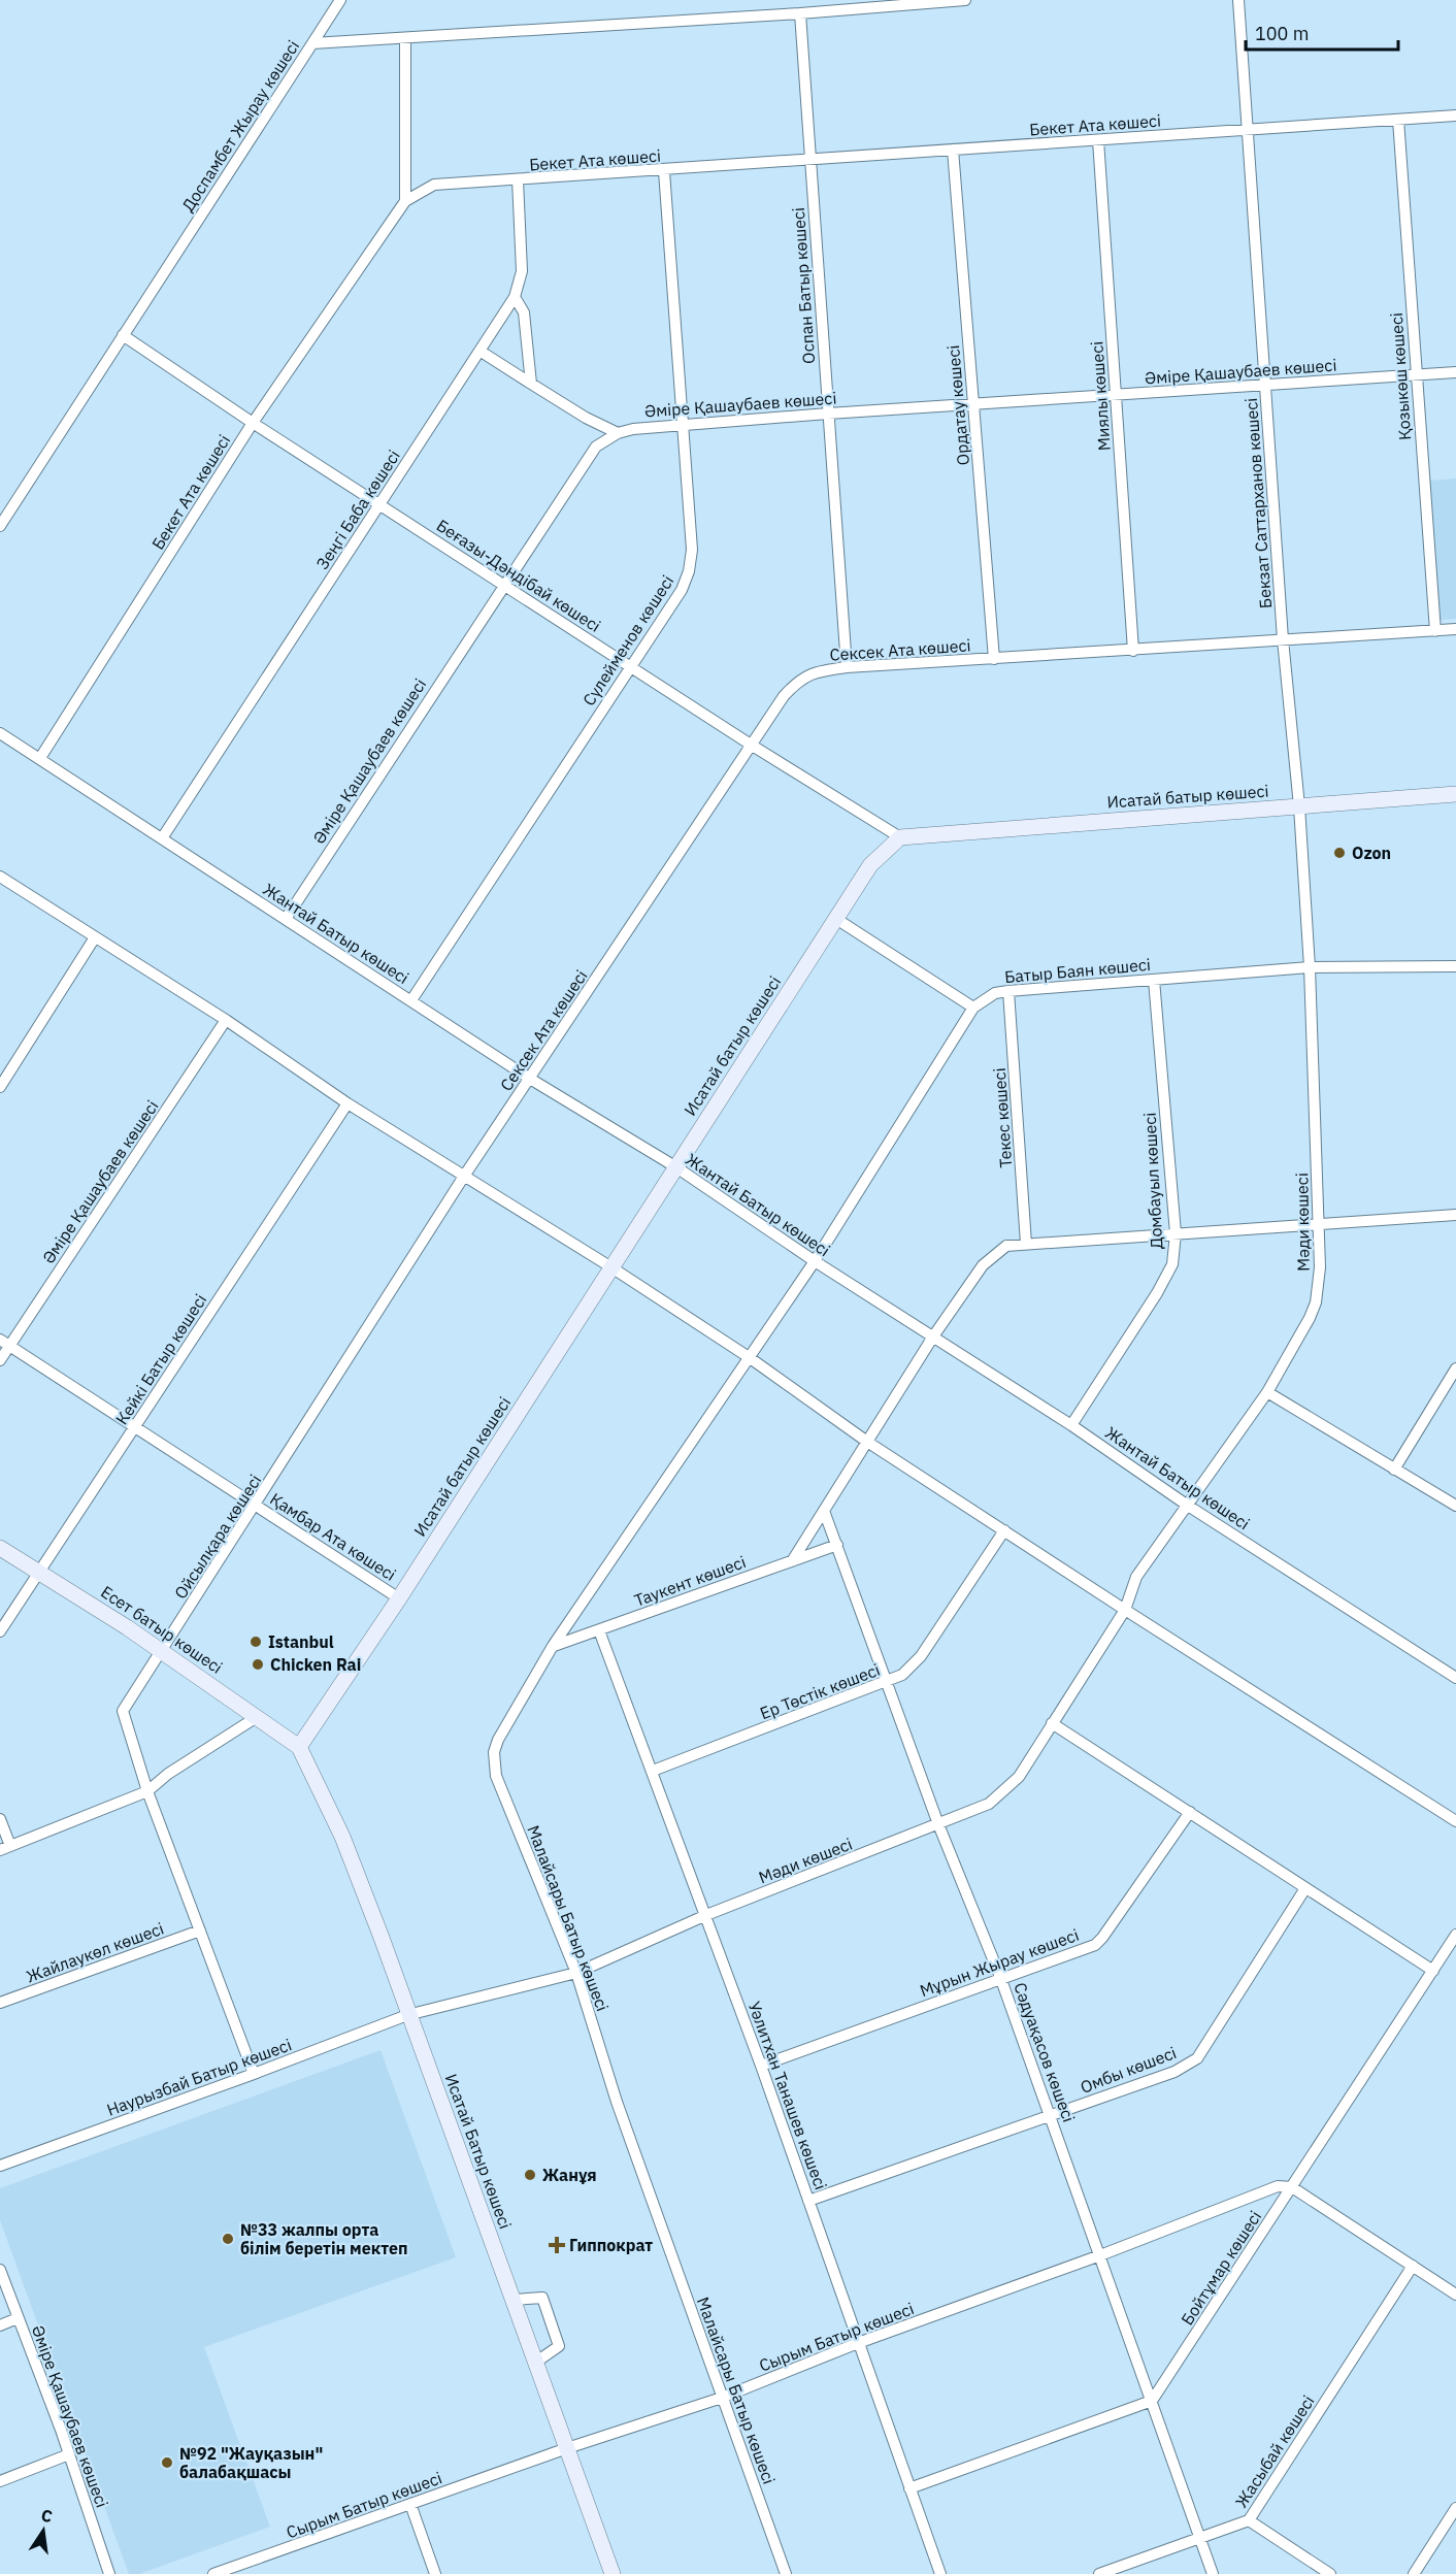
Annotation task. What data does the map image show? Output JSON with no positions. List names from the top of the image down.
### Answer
{
  "streets": {
    "street": [
      "Бекет Ата көшесі",
      "Доспамбет Жырау көшесі",
      "Оспан Батыр көшесі",
      "Әміре Қашаубаев көшесі",
      "Қозыкөш көшесі",
      "Миялы көшесі",
      "Ордатау көшесі",
      "Бекзат Саттарханов көшесі",
      "Зеңгі Баба көшесі",
      "Беғазы-Дәндібай көшесі",
      "Сүлейменов көшесі",
      "Сексек Ата көшесі",
      "Исатай батыр көшесі",
      "Жантай Батыр көшесі",
      "Батыр Баян көшесі",
      "Текес көшесі",
      "Домбауыл көшесі",
      "Мәди көшесі",
      "Кейкі Батыр көшесі",
      "Ойсылқара көшесі",
      "Қамбар Ата көшесі",
      "Таукент көшесі",
      "Есет батыр көшесі",
      "Ер Төстік көшесі",
      "Малайсары Батыр көшесі",
      "Жайлаукөл көшесі",
      "Мұрын Жырау көшесі",
      "Сәдуақасов көшесі",
      "Омбы көшесі",
      "Наурызбай Батыр көшесі",
      "Уәлитхан Танашев көшесі",
      "Исатай Батыр көшесі",
      "Бойтұмар көшесі",
      "Сырым Батыр көшесі",
      "Жасыбай көшесі"
    ]
  },
  "crossings": [
    ["Бекет Ата көшесі", "Оспан Батыр көшесі"],
    ["Бекет Ата көшесі", "Қозыкөш көшесі"],
    ["Бекет Ата көшесі", "Миялы көшесі"],
    ["Бекет Ата көшесі", "Ордатау көшесі"],
    ["Бекет Ата көшесі", "Бекзат Саттарханов көшесі"],
    ["Бекет Ата көшесі", "Зеңгі Баба көшесі"],
    ["Бекет Ата көшесі", "Беғазы-Дәндібай көшесі"],
    ["Бекет Ата көшесі", "Сүлейменов көшесі"],
    ["Бекет Ата көшесі", "Жантай Батыр көшесі"],
    ["Доспамбет Жырау көшесі", "Оспан Батыр көшесі"],
    ["Доспамбет Жырау көшесі", "Беғазы-Дәндібай көшесі"],
    ["Оспан Батыр көшесі", "Әміре Қашаубаев көшесі"],
    ["Оспан Батыр көшесі", "Сексек Ата көшесі"],
    ["Әміре Қашаубаев көшесі", "Қозыкөш көшесі"],
    ["Әміре Қашаубаев көшесі", "Миялы көшесі"],
    ["Әміре Қашаубаев көшесі", "Ордатау көшесі"],
    ["Әміре Қашаубаев көшесі", "Бекзат Саттарханов көшесі"],
    ["Әміре Қашаубаев көшесі", "Беғазы-Дәндібай көшесі"],
    ["Әміре Қашаубаев көшесі", "Сүлейменов көшесі"],
    ["Әміре Қашаубаев көшесі", "Жантай Батыр көшесі"],
    ["Әміре Қашаубаев көшесі", "Қамбар Ата көшесі"],
    ["Қозыкөш көшесі", "Сексек Ата көшесі"],
    ["Миялы көшесі", "Сексек Ата көшесі"],
    ["Ордатау көшесі", "Сексек Ата көшесі"],
    ["Бекзат Саттарханов көшесі", "Сексек Ата көшесі"],
    ["Бекзат Саттарханов көшесі", "Исатай батыр көшесі"],
    ["Бекзат Саттарханов көшесі", "Батыр Баян көшесі"],
    ["Бекзат Саттарханов көшесі", "Мәди көшесі"],
    ["Зеңгі Баба көшесі", "Беғазы-Дәндібай көшесі"],
    ["Зеңгі Баба көшесі", "Жантай Батыр көшесі"],
    ["Беғазы-Дәндібай көшесі", "Сүлейменов көшесі"],
    ["Беғазы-Дәндібай көшесі", "Сексек Ата көшесі"],
    ["Беғазы-Дәндібай көшесі", "Исатай батыр көшесі"],
    ["Сүлейменов көшесі", "Жантай Батыр көшесі"],
    ["Сексек Ата көшесі", "Жантай Батыр көшесі"],
    ["Сексек Ата көшесі", "Ойсылқара көшесі"],
    ["Исатай батыр көшесі", "Жантай Батыр көшесі"],
    ["Исатай батыр көшесі", "Қамбар Ата көшесі"],
    ["Исатай батыр көшесі", "Есет батыр көшесі"],
    ["Исатай батыр көшесі", "Исатай Батыр көшесі"],
    ["Жантай Батыр көшесі", "Домбауыл көшесі"],
    ["Жантай Батыр көшесі", "Мәди көшесі"],
    ["Батыр Баян көшесі", "Текес көшесі"],
    ["Батыр Баян көшесі", "Домбауыл көшесі"],
    ["Батыр Баян көшесі", "Мәди көшесі"],
    ["Мәди көшесі", "Малайсары Батыр көшесі"],
    ["Мәди көшесі", "Сәдуақасов көшесі"],
    ["Мәди көшесі", "Наурызбай Батыр көшесі"],
    ["Мәди көшесі", "Уәлитхан Танашев көшесі"],
    ["Мәди көшесі", "Исатай Батыр көшесі"],
    ["Кейкі Батыр көшесі", "Қамбар Ата көшесі"],
    ["Кейкі Батыр көшесі", "Есет батыр көшесі"],
    ["Ойсылқара көшесі", "Қамбар Ата көшесі"],
    ["Ойсылқара көшесі", "Есет батыр көшесі"],
    ["Ойсылқара көшесі", "Жайлаукөл көшесі"],
    ["Ойсылқара көшесі", "Наурызбай Батыр көшесі"],
    ["Таукент көшесі", "Малайсары Батыр көшесі"],
    ["Таукент көшесі", "Сәдуақасов көшесі"],
    ["Таукент көшесі", "Уәлитхан Танашев көшесі"],
    ["Есет батыр көшесі", "Исатай Батыр көшесі"],
    ["Ер Төстік көшесі", "Сәдуақасов көшесі"],
    ["Ер Төстік көшесі", "Уәлитхан Танашев көшесі"],
    ["Малайсары Батыр көшесі", "Сырым Батыр көшесі"],
    ["Мұрын Жырау көшесі", "Сәдуақасов көшесі"],
    ["Мұрын Жырау көшесі", "Уәлитхан Танашев көшесі"],
    ["Сәдуақасов көшесі", "Омбы көшесі"],
    ["Сәдуақасов көшесі", "Бойтұмар көшесі"],
    ["Сәдуақасов көшесі", "Сырым Батыр көшесі"],
    ["Сәдуақасов көшесі", "Жасыбай көшесі"],
    ["Омбы көшесі", "Уәлитхан Танашев көшесі"],
    ["Наурызбай Батыр көшесі", "Исатай Батыр көшесі"],
    ["Уәлитхан Танашев көшесі", "Сырым Батыр көшесі"],
    ["Исатай Батыр көшесі", "Сырым Батыр көшесі"],
    ["Бойтұмар көшесі", "Сырым Батыр көшесі"]
  ],
  "places": {
    "other": [
      "Ozon",
      "Istanbul",
      "Chicken Rai",
      "Жанұя",
      "№33 жалпы орта білім беретін мектеп",
      "№92 \"Жауқазын\" балабақшасы"
    ],
    "health": ["Гиппократ"]
  },
  "scale_bar": "100 m",
  "north": "top"
}
